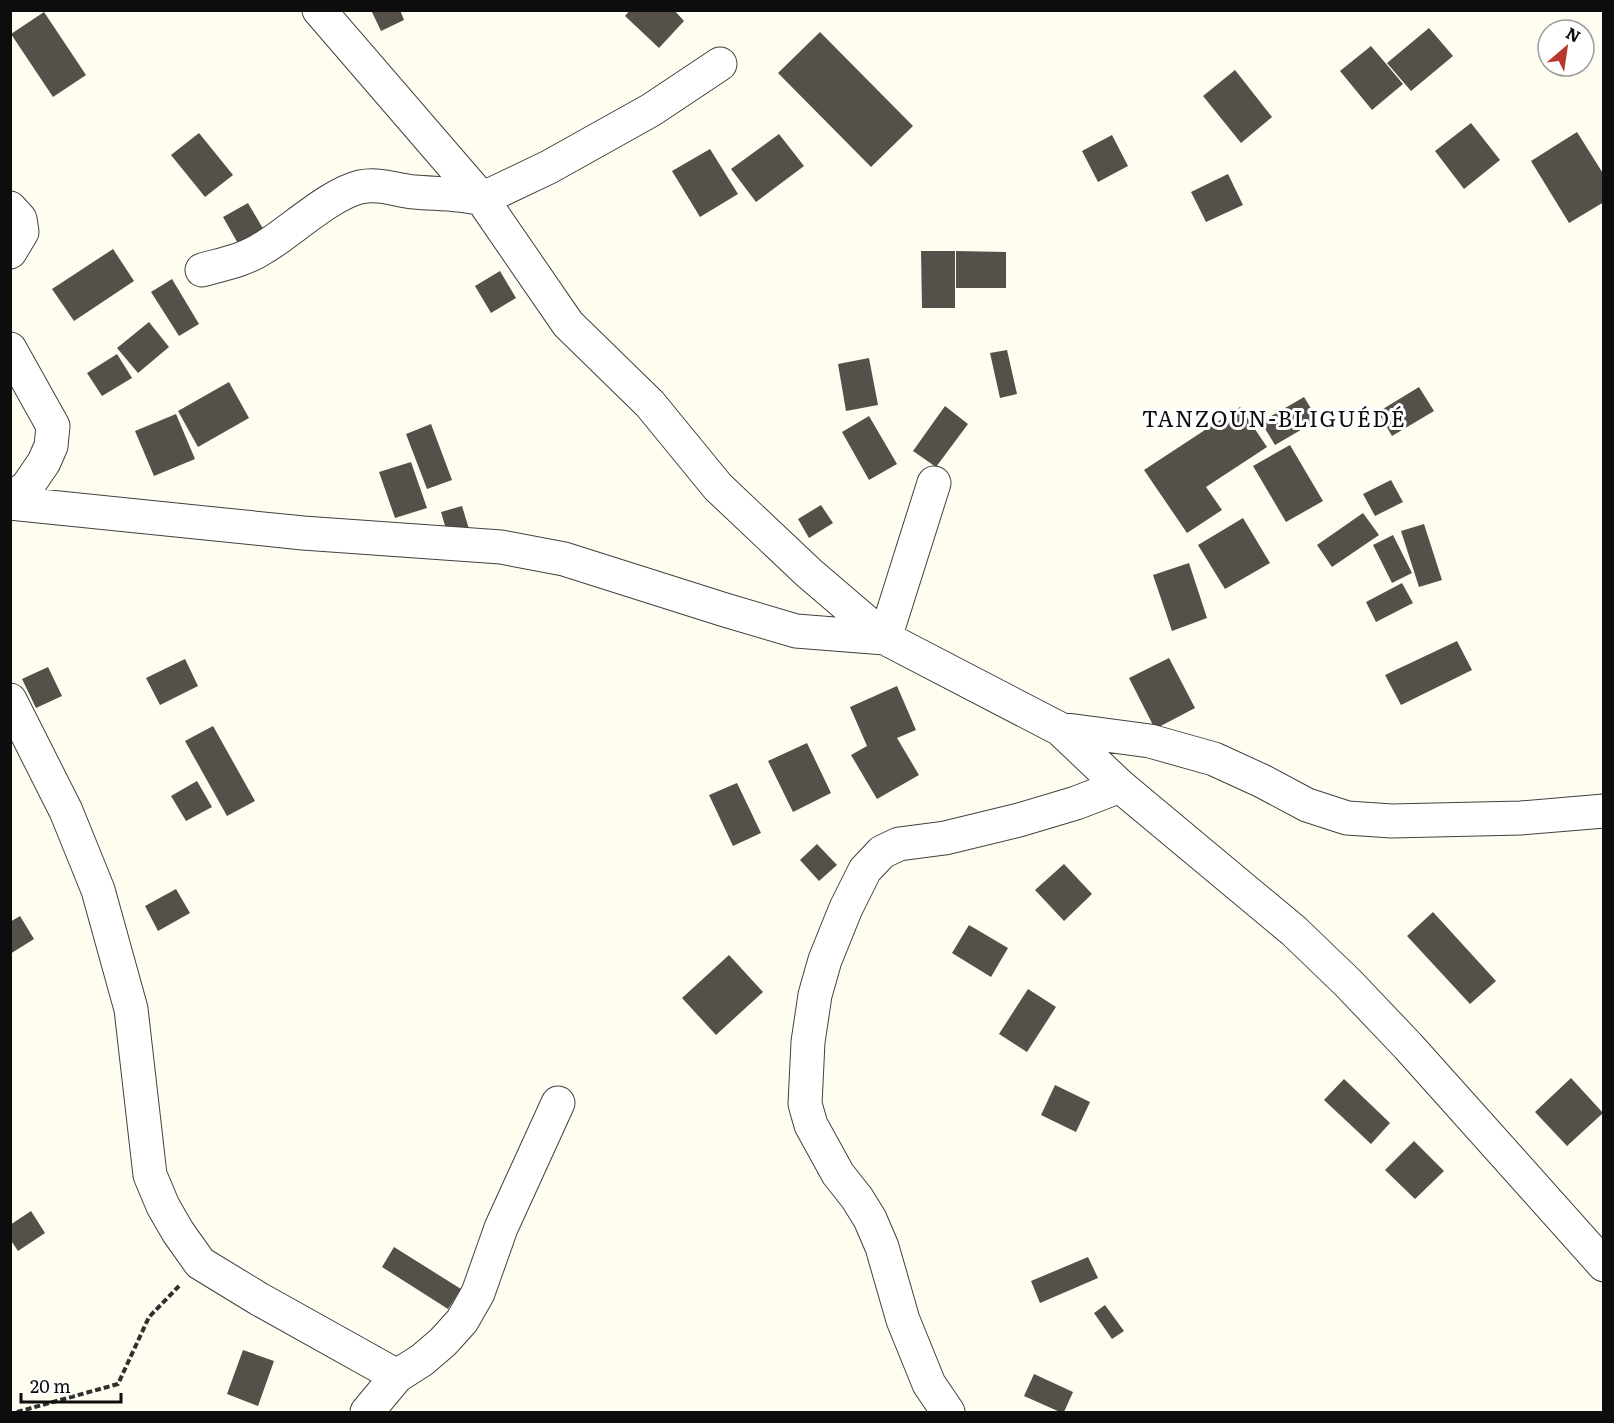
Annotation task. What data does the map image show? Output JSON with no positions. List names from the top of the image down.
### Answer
{
  "districts": ["TANZOUN-BLIGUÉDÉ"],
  "scale_bar": "20 m",
  "north": "top right"
}
